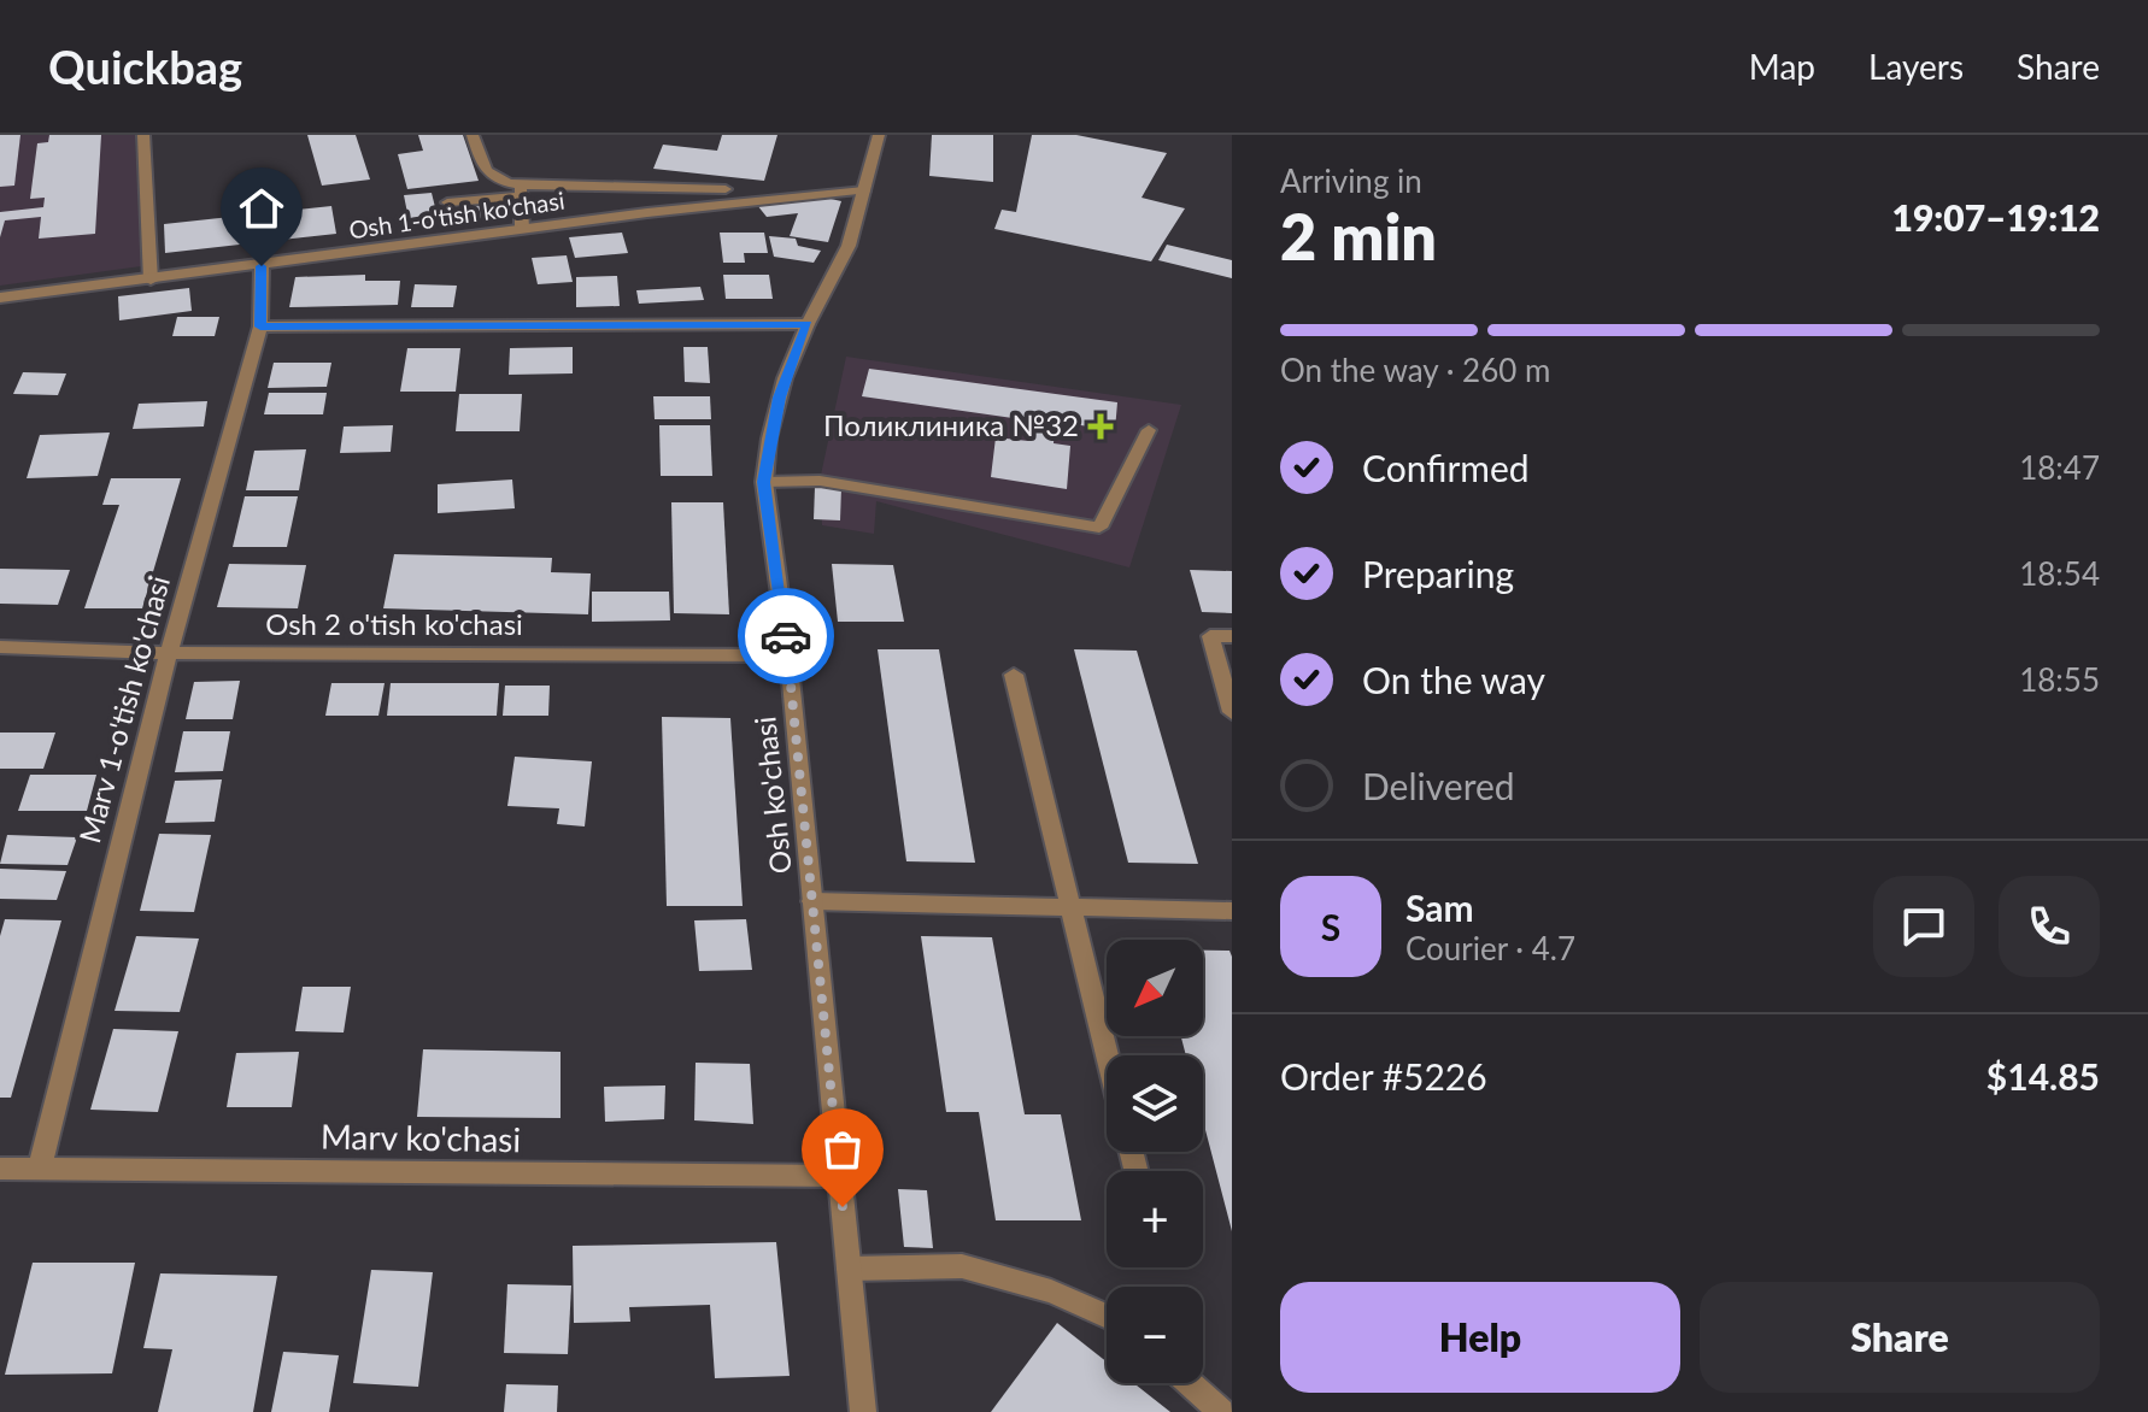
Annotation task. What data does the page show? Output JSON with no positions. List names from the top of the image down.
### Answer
{
  "streets": {
    "street": [
      "Osh 1-o'tish ko'chasi",
      "Osh 2 o'tish ko'chasi",
      "Marv 1-o'tish ko'chasi",
      "Osh ko'chasi",
      "Marv ko'chasi"
    ]
  },
  "crossings": [
    ["Osh 1-o'tish ko'chasi", "Marv 1-o'tish ko'chasi"],
    ["Osh 1-o'tish ko'chasi", "Osh ko'chasi"],
    ["Osh 2 o'tish ko'chasi", "Marv 1-o'tish ko'chasi"],
    ["Osh 2 o'tish ko'chasi", "Osh ko'chasi"],
    ["Marv 1-o'tish ko'chasi", "Marv ko'chasi"],
    ["Osh ko'chasi", "Marv ko'chasi"]
  ],
  "places": {
    "health": ["Поликлиника №32"]
  },
  "north": "bottom left",
  "page": {
    "header": "Quickbag",
    "nav": ["Map", "Layers", "Share"],
    "heading": ["2 min", "Arriving in", "19:07–19:12"],
    "panel": [
      "Sam",
      "Courier · 4.7",
      "Order #5226",
      "$14.85"
    ],
    "bar": "On the way · 260 m",
    "list": [
      ["Confirmed", "18:47"],
      ["Preparing", "18:54"],
      ["On the way", "18:55"],
      "Delivered"
    ],
    "round": "S",
    "map_buttons": ["+", "−"],
    "buttons": ["Help", "Share"]
  }
}
